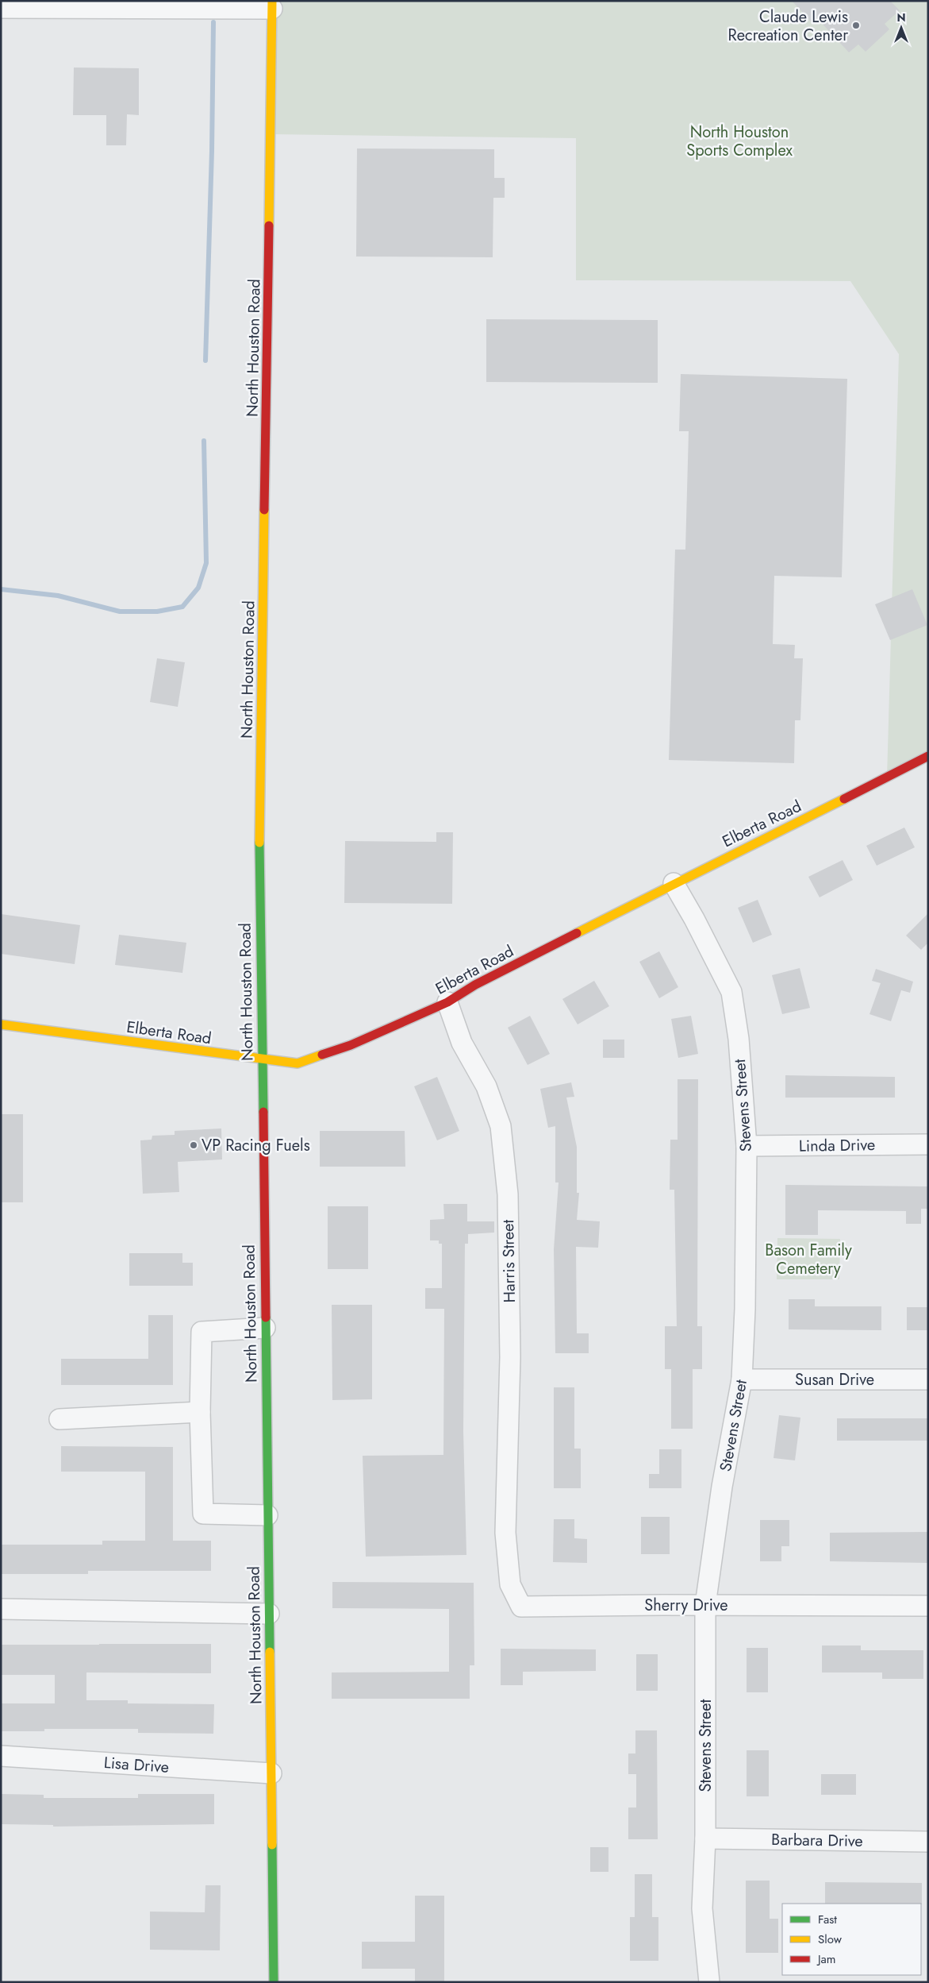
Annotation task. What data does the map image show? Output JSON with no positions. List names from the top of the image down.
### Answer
{
  "streets": {
    "street": [
      "North Houston Road",
      "Elberta Road",
      "Stevens Street",
      "Linda Drive",
      "Harris Street",
      "Susan Drive",
      "Sherry Drive",
      "Lisa Drive",
      "Barbara Drive"
    ]
  },
  "crossings": [
    ["North Houston Road", "Elberta Road"],
    ["North Houston Road", "Lisa Drive"],
    ["Elberta Road", "Stevens Street"],
    ["Elberta Road", "Harris Street"],
    ["Stevens Street", "Linda Drive"],
    ["Stevens Street", "Susan Drive"],
    ["Stevens Street", "Sherry Drive"],
    ["Stevens Street", "Barbara Drive"],
    ["Harris Street", "Sherry Drive"]
  ],
  "parks": ["North Houston Sports Complex", "Bason Family Cemetery"],
  "places": ["Claude Lewis Recreation Center", "VP Racing Fuels"],
  "legend": ["Fast", "Slow", "Jam"],
  "north": "top"
}
